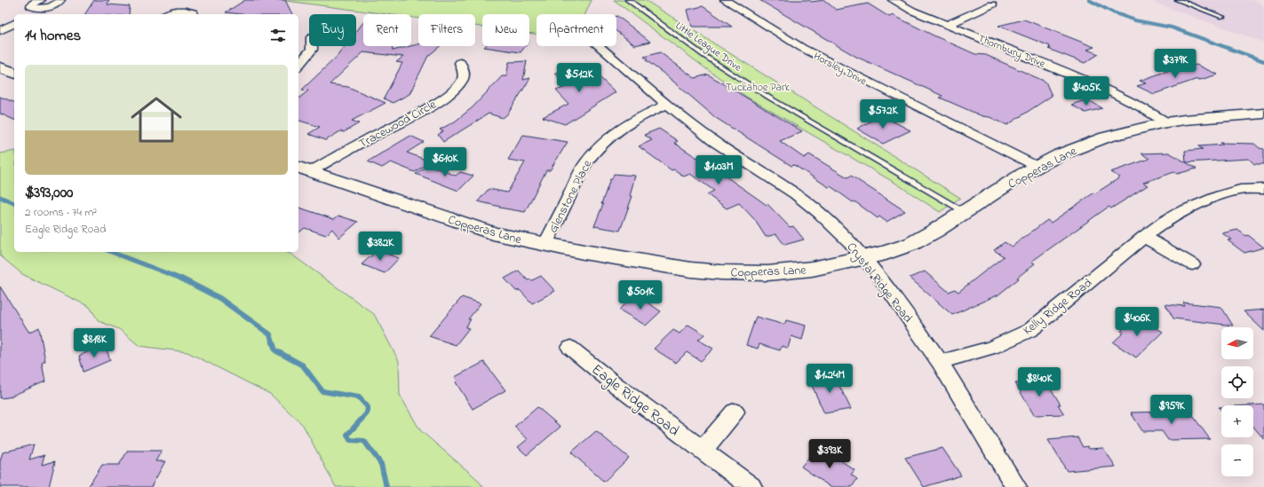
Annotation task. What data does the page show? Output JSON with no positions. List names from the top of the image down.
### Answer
{
  "streets": {
    "street": [
      "Thornbury Drive",
      "Horsley Drive",
      "Tracewood Circle",
      "Copperas Lane",
      "Glenstone Place",
      "Crystal Ridge Road",
      "Kelly Ridge Road",
      "Eagle Ridge Road"
    ],
    "lane": ["Little League Drive"]
  },
  "crossings": [
    ["Little League Drive", "Copperas Lane"],
    ["Thornbury Drive", "Copperas Lane"],
    ["Horsley Drive", "Copperas Lane"],
    ["Tracewood Circle", "Copperas Lane"],
    ["Copperas Lane", "Glenstone Place"],
    ["Copperas Lane", "Crystal Ridge Road"],
    ["Glenstone Place", "Crystal Ridge Road"],
    ["Crystal Ridge Road", "Kelly Ridge Road"]
  ],
  "parks": ["Tuckahoe Park"],
  "north": "left",
  "page": {
    "chip": [
      "Buy",
      "Rent",
      "Filters",
      "New",
      "Apartment"
    ],
    "heading": "14 homes",
    "price": [
      "$379K",
      "$512K",
      "$405K",
      "$572K",
      "$610K",
      "$1.03M",
      "$382K",
      "$501K",
      "$406K",
      "$818K",
      "$1.24M",
      "$840K",
      "$959K",
      "$393K"
    ],
    "list": [
      {
        "name": "$393,000",
        "note": "2 rooms · 74 m² · Eagle Ridge Road"
      }
    ],
    "map_buttons": ["+", "−"]
  }
}
